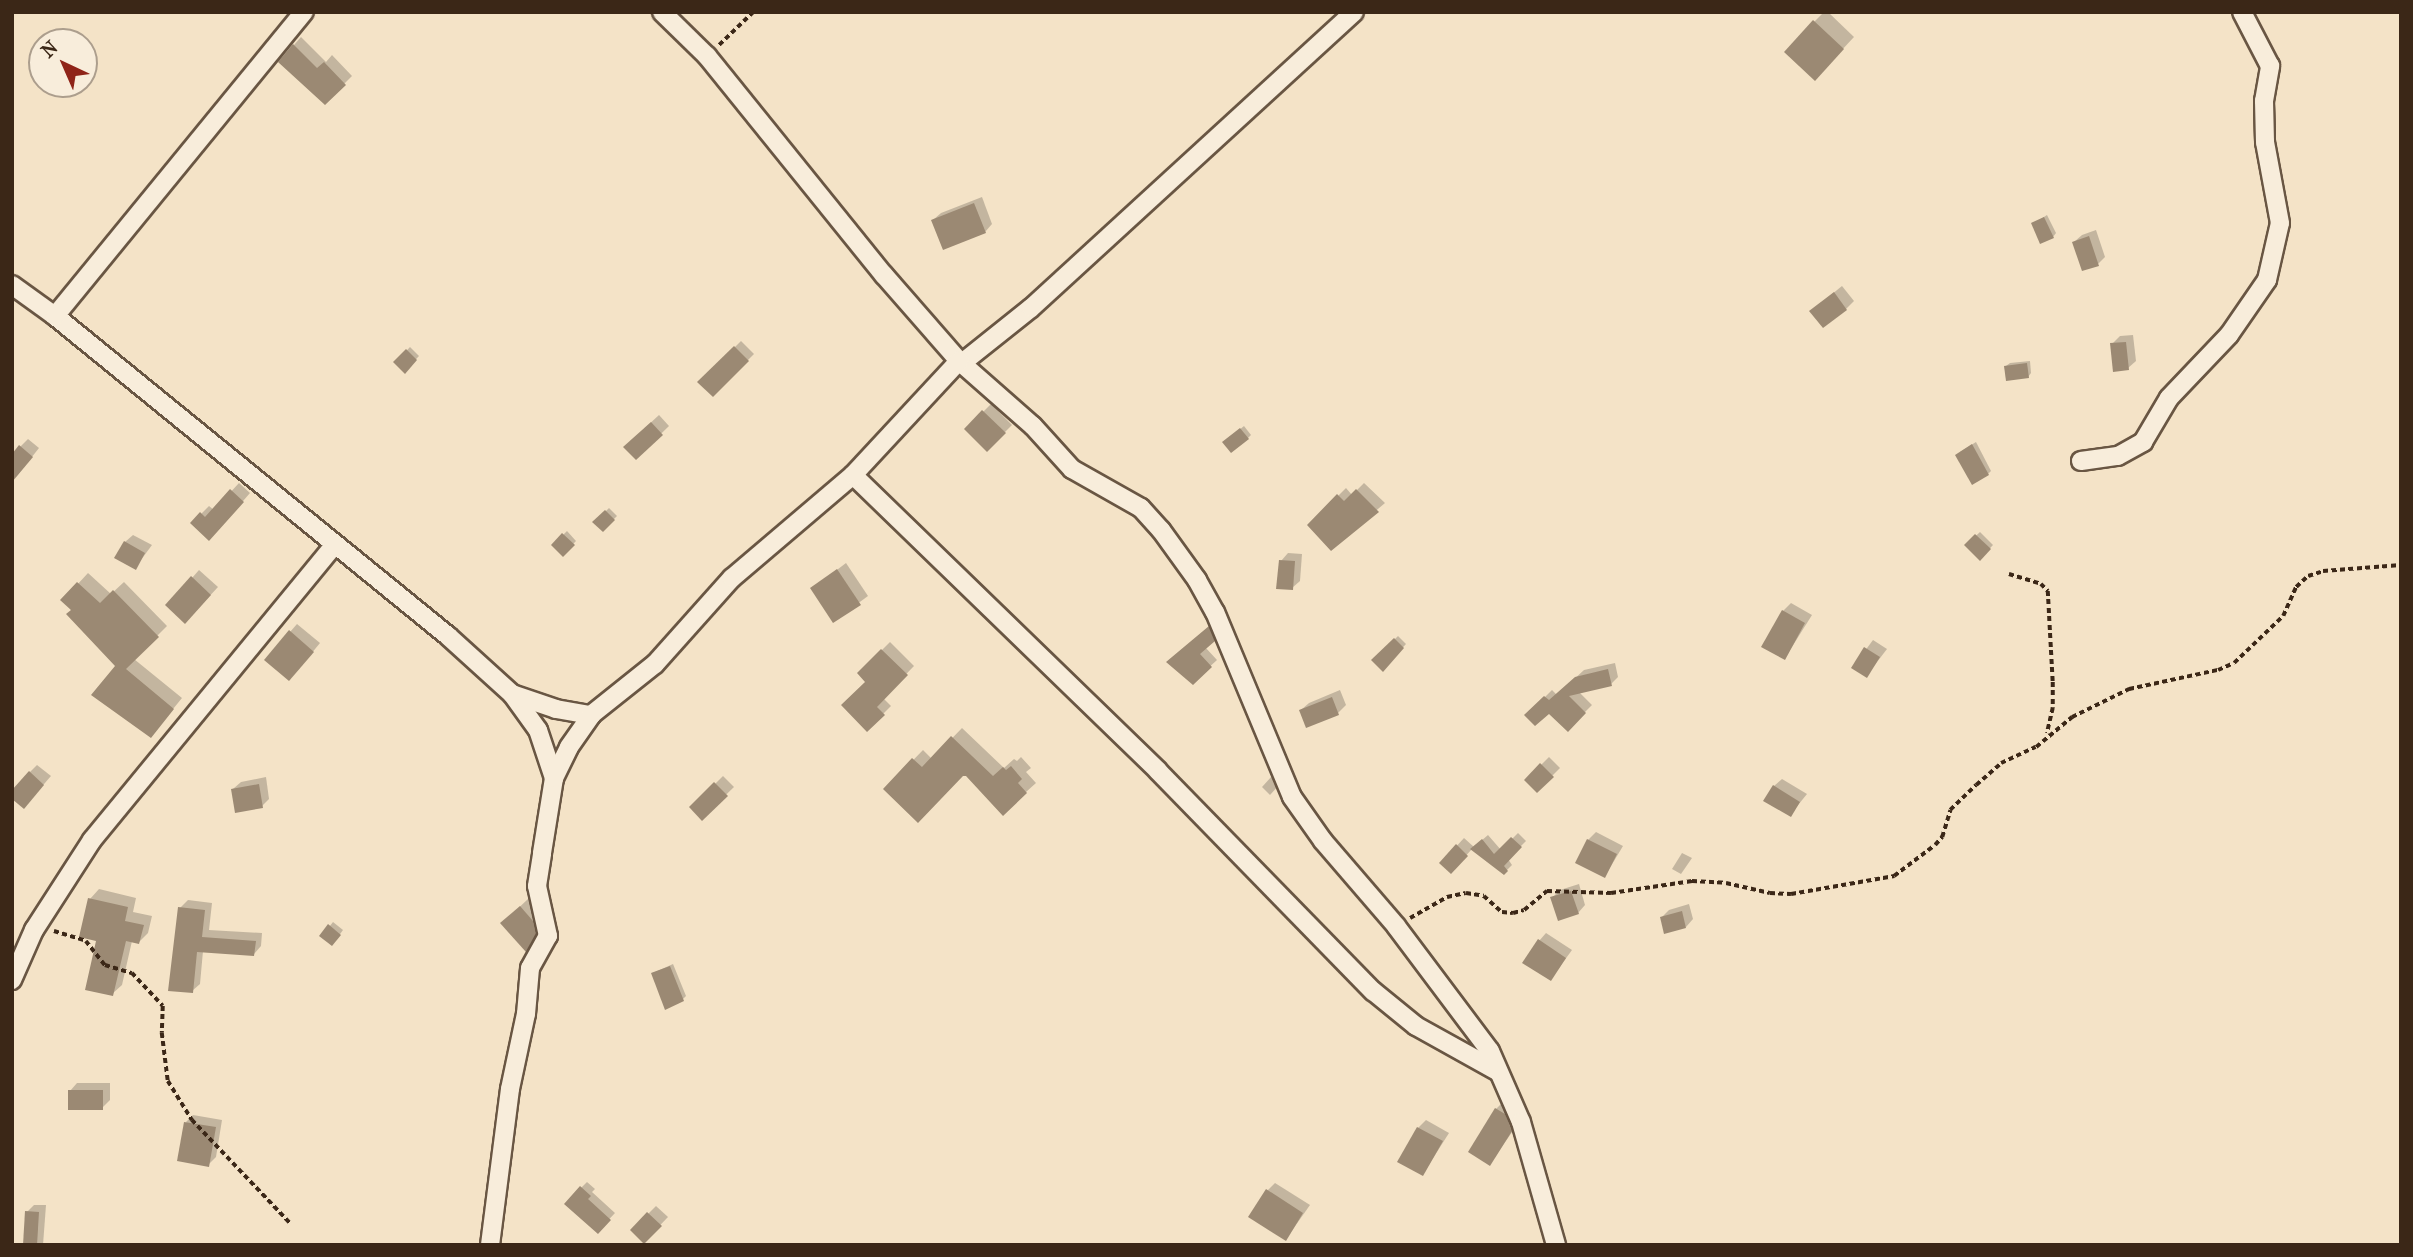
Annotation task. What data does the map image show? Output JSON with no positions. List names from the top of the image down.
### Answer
{
  "north": "top left"
}
